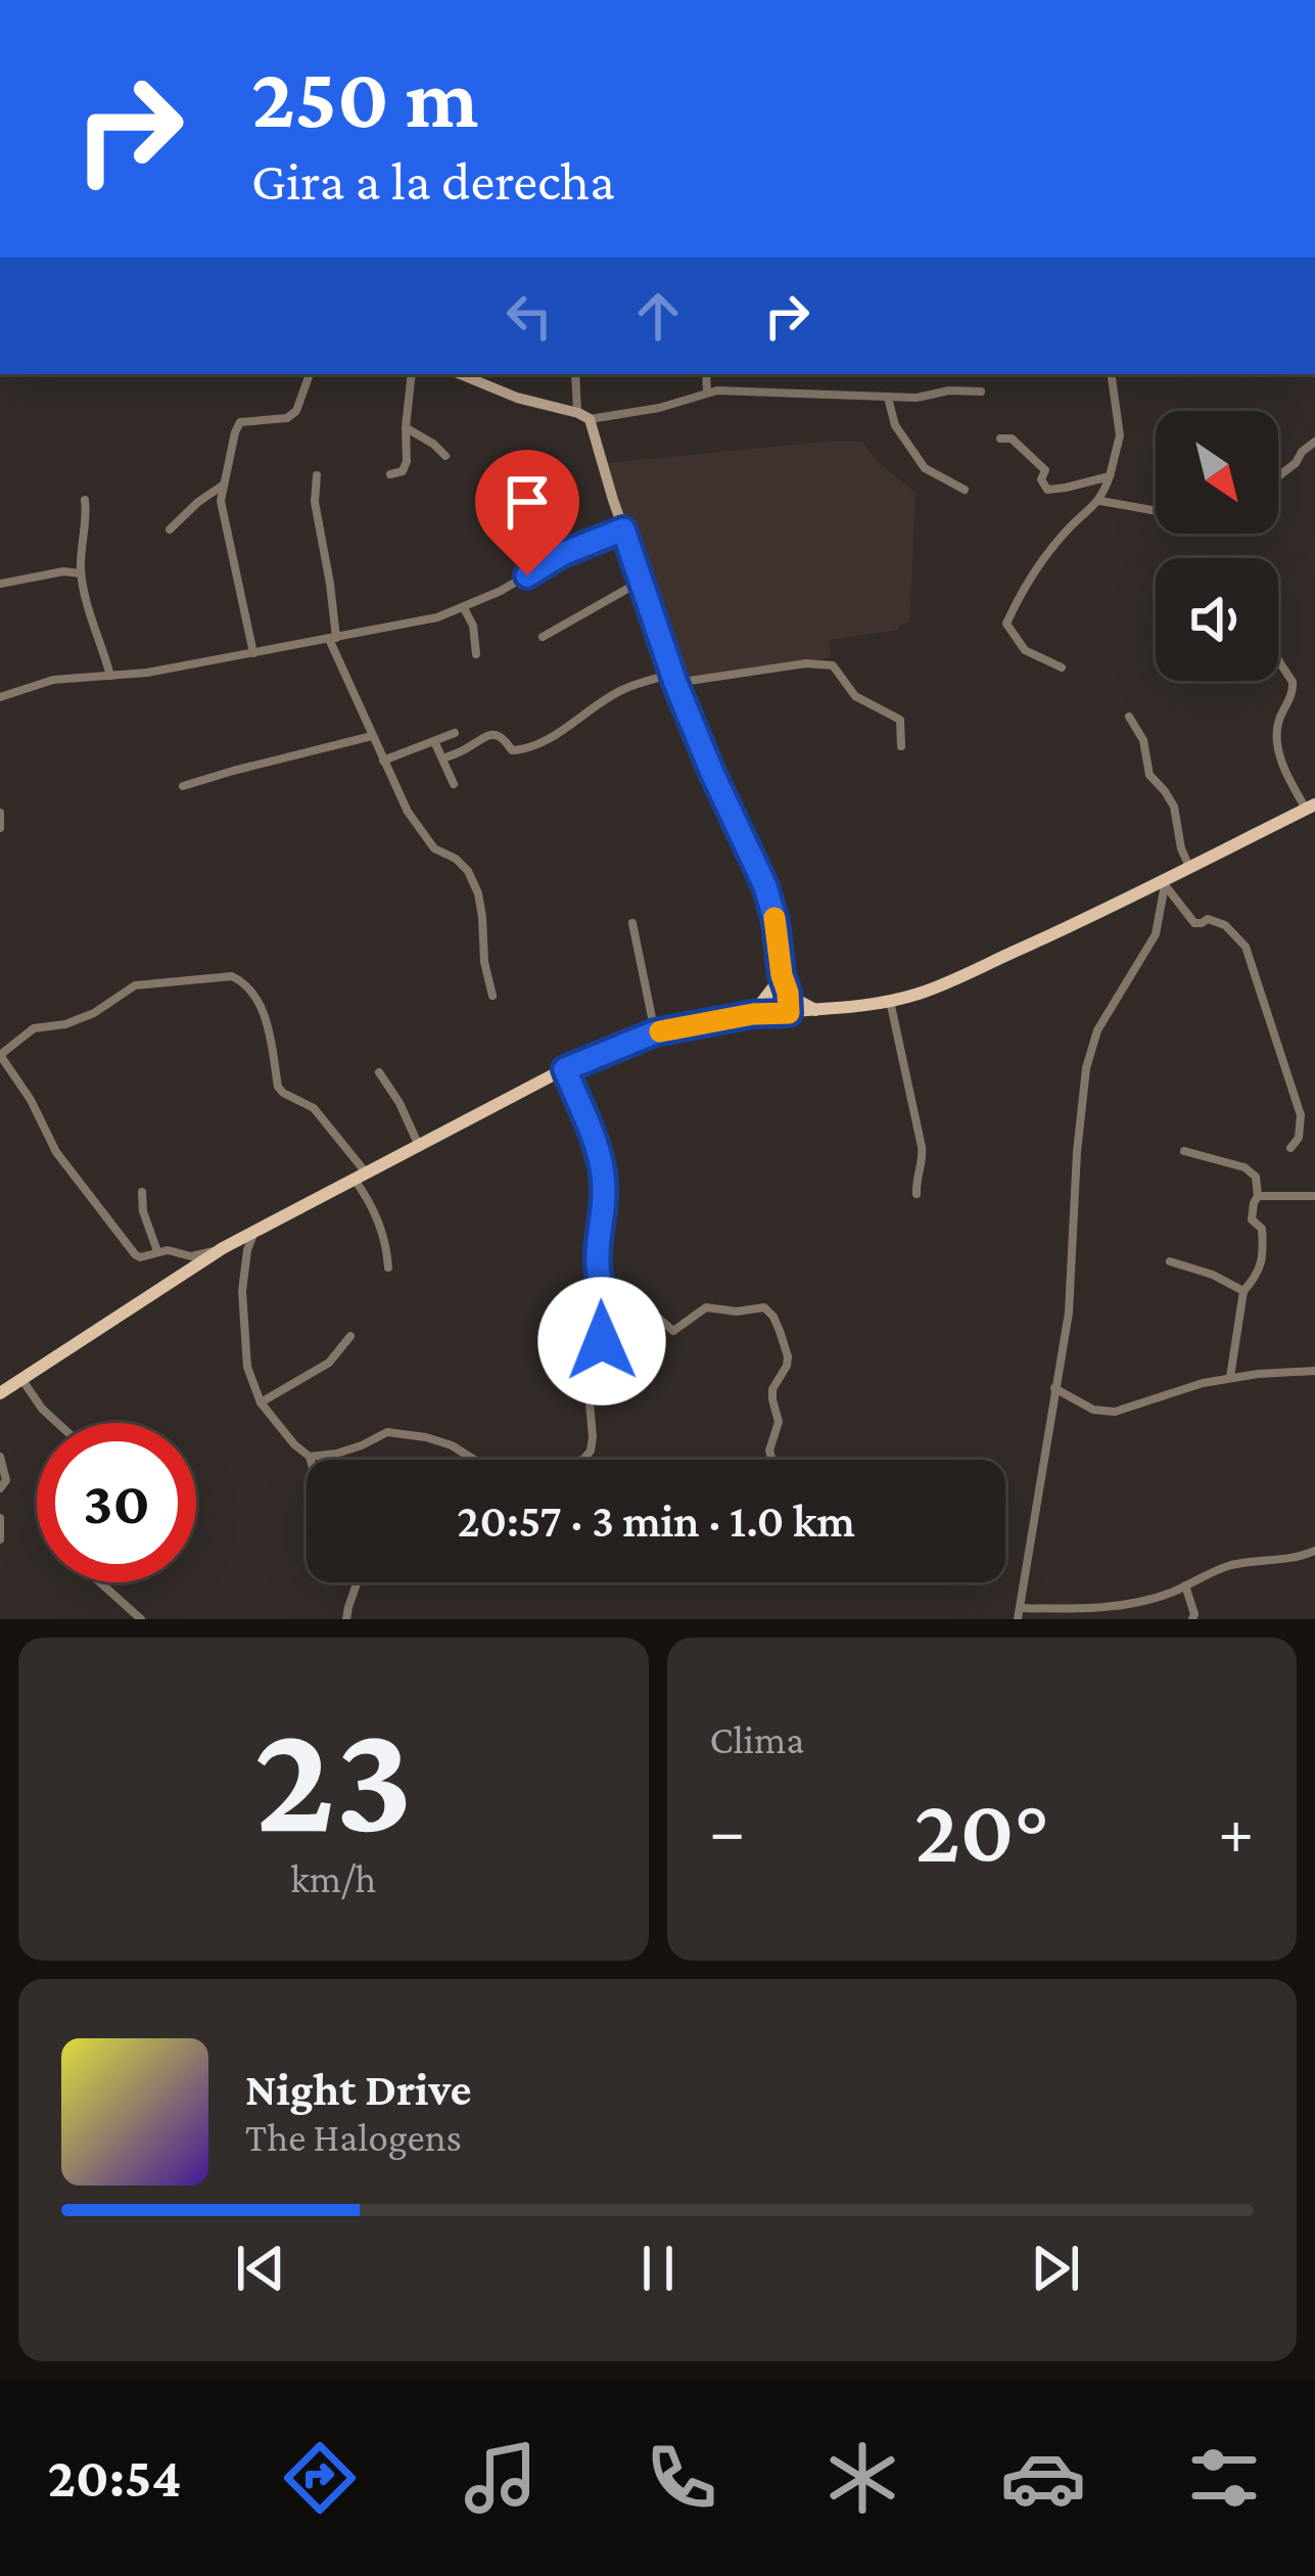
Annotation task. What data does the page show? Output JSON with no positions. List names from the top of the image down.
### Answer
{
  "north": "bottom right",
  "page": {
    "turn": ["250 m", "Gira a la derecha"],
    "limit": "30",
    "trip": "20:57 · 3 min · 1.0 km",
    "tile": [
      ["23", "km/h"],
      "Clima"
    ],
    "heat": ["−", "20°", "+"],
    "song": ["Night Drive", "The Halogens"],
    "tabs": "20:54"
  }
}
